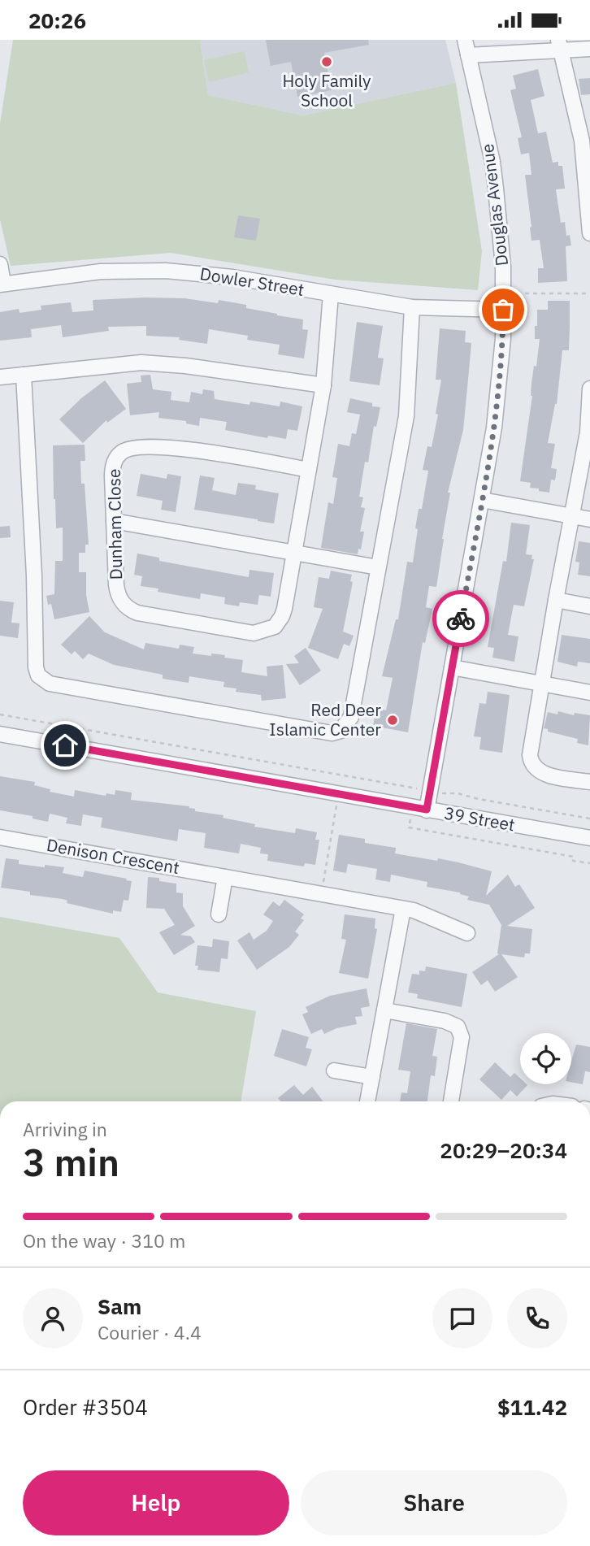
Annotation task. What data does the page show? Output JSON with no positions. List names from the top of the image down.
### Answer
{
  "streets": {
    "street": [
      "Douglas Avenue",
      "Dowler Street",
      "Dunham Close",
      "39 Street",
      "Denison Crescent"
    ]
  },
  "crossings": [
    ["Douglas Avenue", "Dowler Street"],
    ["Douglas Avenue", "39 Street"],
    ["Dowler Street", "Dunham Close"]
  ],
  "places": ["Holy Family School", "Red Deer Islamic Center"],
  "page": {
    "status": "20:26",
    "heading": ["3 min", "Arriving in", "20:29–20:34"],
    "panel": [
      "Sam",
      "Courier · 4.4",
      "Order #3504",
      "$11.42"
    ],
    "bar": "On the way · 310 m",
    "buttons": ["Help", "Share"]
  }
}
